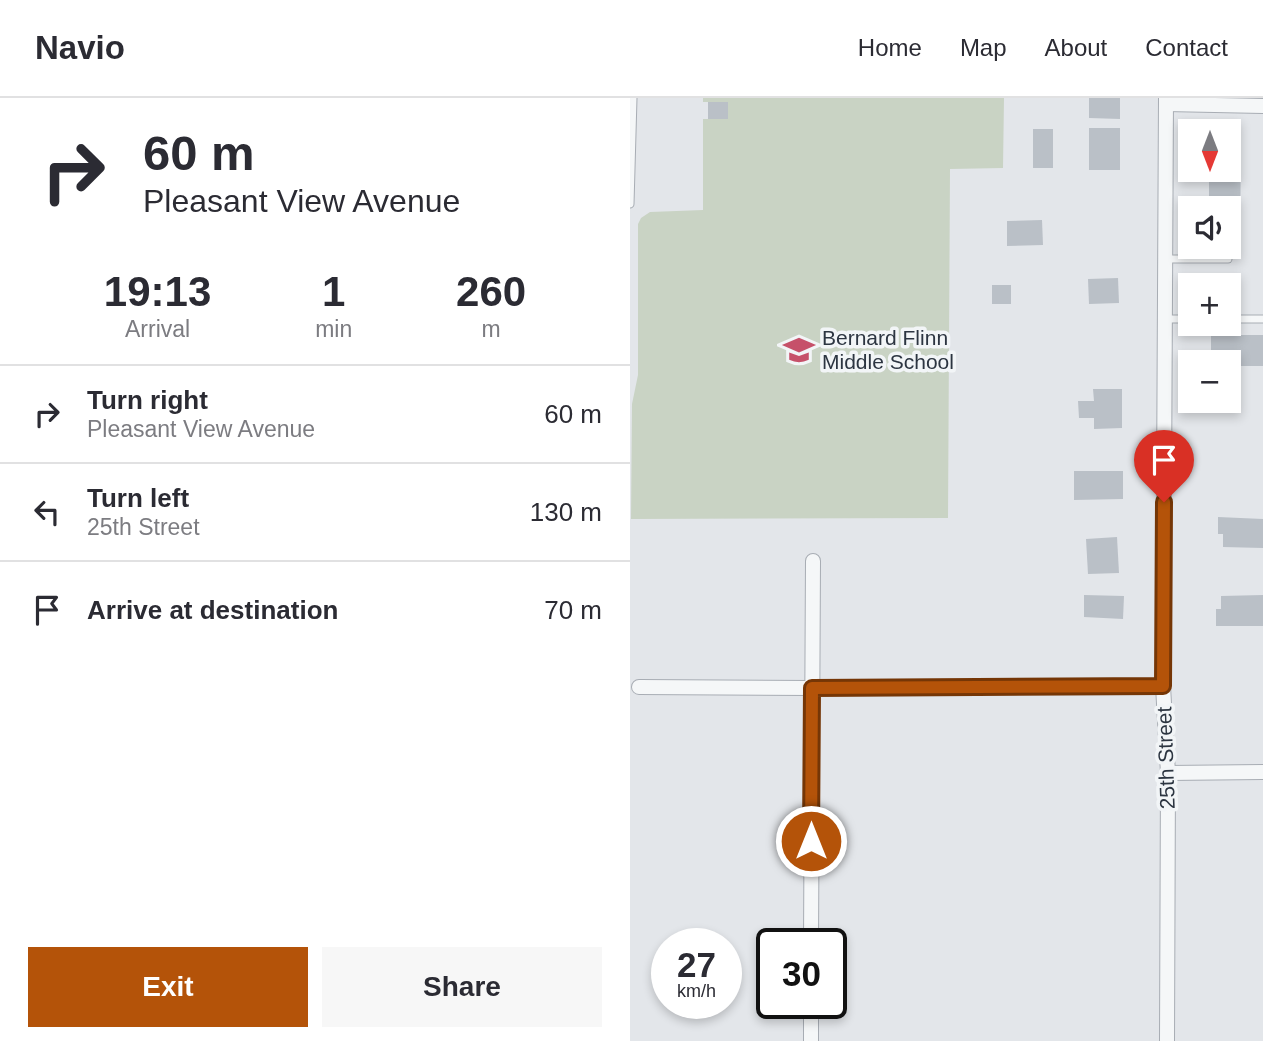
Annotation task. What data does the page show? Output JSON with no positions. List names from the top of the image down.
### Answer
{
  "streets": {
    "street": ["25th Street"]
  },
  "places": {
    "school or university": ["Bernard Flinn Middle School"]
  },
  "north": "bottom",
  "page": {
    "header": "Navio",
    "nav": [
      "Home",
      "Map",
      "About",
      "Contact"
    ],
    "turn": ["60 m", "Pleasant View Avenue"],
    "map_buttons": ["+", "−"],
    "eta": [
      "19:13",
      "Arrival",
      "1",
      "min",
      "260",
      "m"
    ],
    "list": [
      {
        "name": "Turn right",
        "note": "Pleasant View Avenue",
        "value": "60 m"
      },
      {
        "name": "Turn left",
        "note": "25th Street",
        "value": "130 m"
      },
      {
        "name": "Arrive at destination",
        "value": "70 m"
      }
    ],
    "speed": "27 km/h",
    "limit": "30",
    "buttons": ["Exit", "Share"]
  }
}
